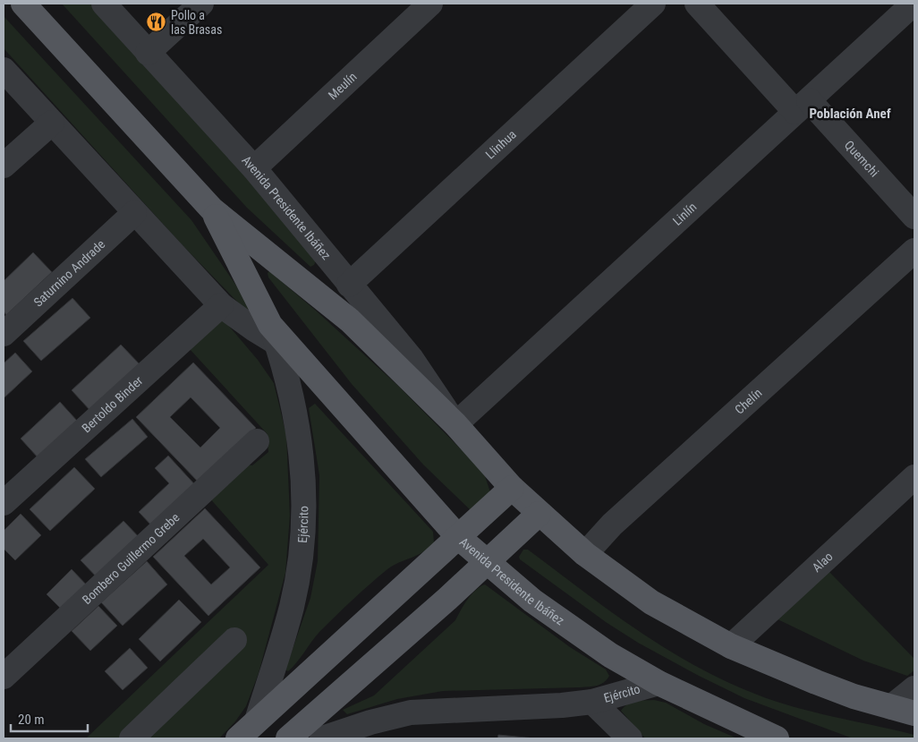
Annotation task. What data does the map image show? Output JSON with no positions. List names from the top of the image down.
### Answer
{
  "streets": {
    "main road": ["Avenida Presidente Ibáñez", "Ejército"],
    "street": [
      "Meulín",
      "Llinhua",
      "Quemchi",
      "Linlín",
      "Saturnino Andrade",
      "Chelín",
      "Bertoldo Binder",
      "Bombero Guillermo Grebe",
      "Alao"
    ]
  },
  "crossings": [
    ["Meulín", "Avenida Presidente Ibáñez"],
    ["Llinhua", "Avenida Presidente Ibáñez"],
    ["Quemchi", "Linlín"],
    ["Avenida Presidente Ibáñez", "Linlín"],
    ["Avenida Presidente Ibáñez", "Saturnino Andrade"],
    ["Avenida Presidente Ibáñez", "Chelín"],
    ["Avenida Presidente Ibáñez", "Bertoldo Binder"],
    ["Avenida Presidente Ibáñez", "Ejército"],
    ["Avenida Presidente Ibáñez", "Alao"]
  ],
  "districts": ["Población Anef"],
  "places": {
    "restaurant": ["Pollo a las Brasas"]
  },
  "scale_bar": "20 m"
}
